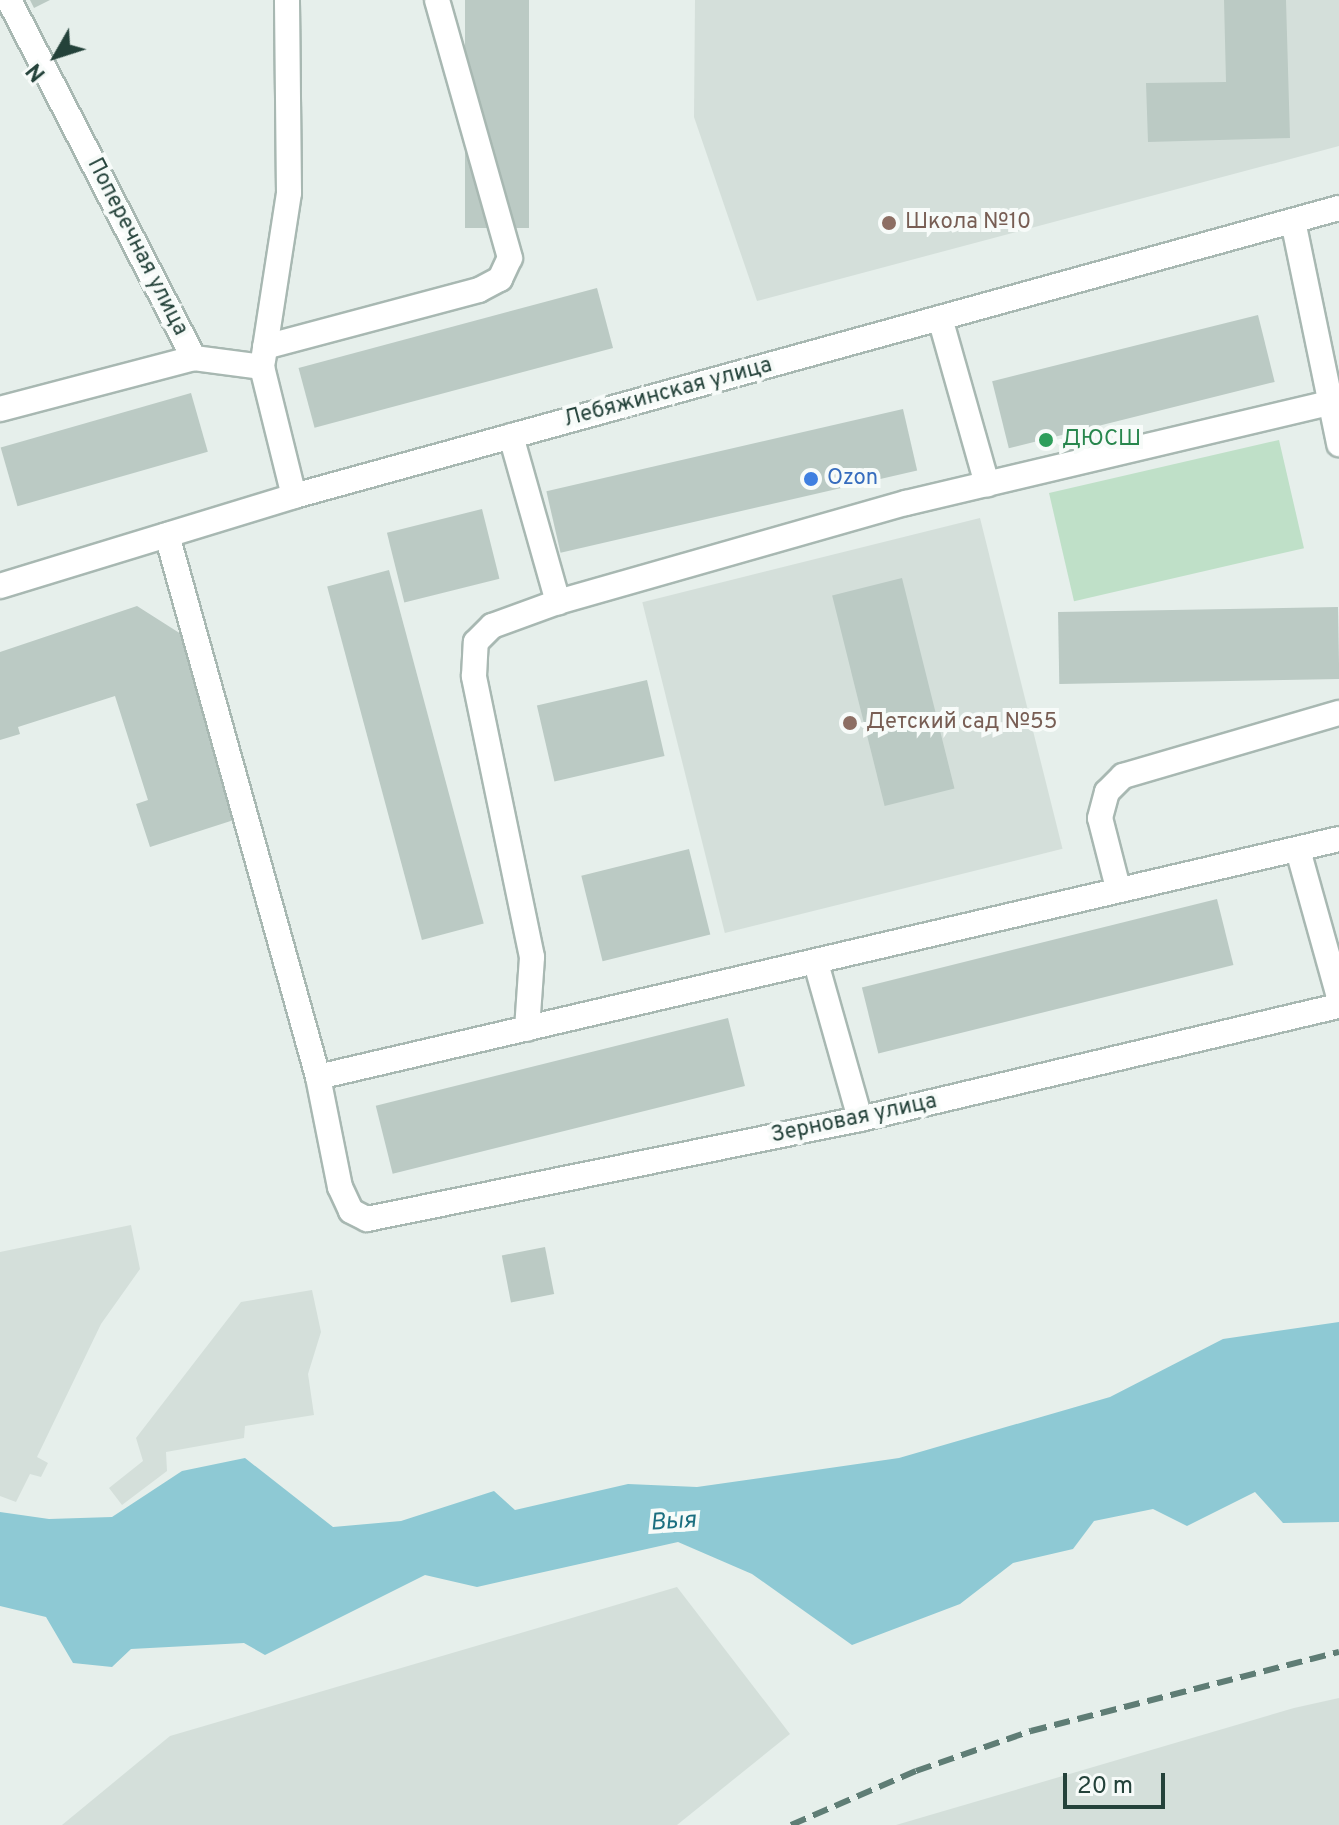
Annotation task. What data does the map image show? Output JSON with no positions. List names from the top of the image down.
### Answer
{
  "streets": {
    "street": ["Поперечная улица", "Лебяжинская улица", "Зерновая улица"]
  },
  "water": ["Выя"],
  "places": [
    "Школа №10",
    "ДЮСШ",
    "Ozon",
    "Детский сад №55"
  ],
  "scale_bar": "20 m",
  "north": "bottom left"
}
